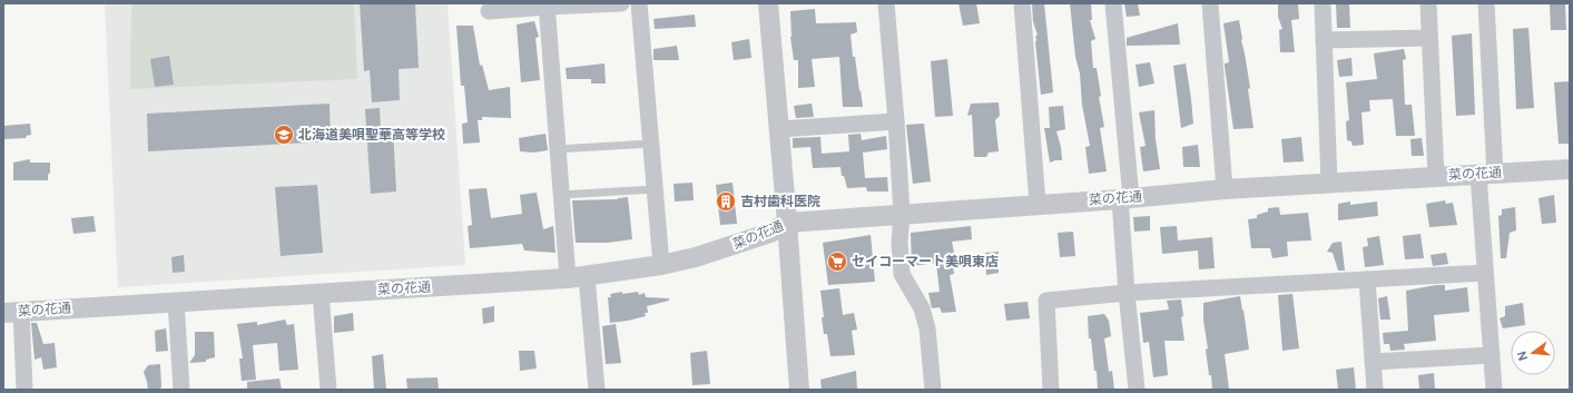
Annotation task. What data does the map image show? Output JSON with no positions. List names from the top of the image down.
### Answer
{
  "streets": {
    "street": ["菜の花通"]
  },
  "places": {
    "school or university": ["北海道美唄聖華高等学校"],
    "building": ["吉村歯科医院"],
    "supermarket": ["セイコーマート美唄東店"]
  },
  "north": "left"
}
